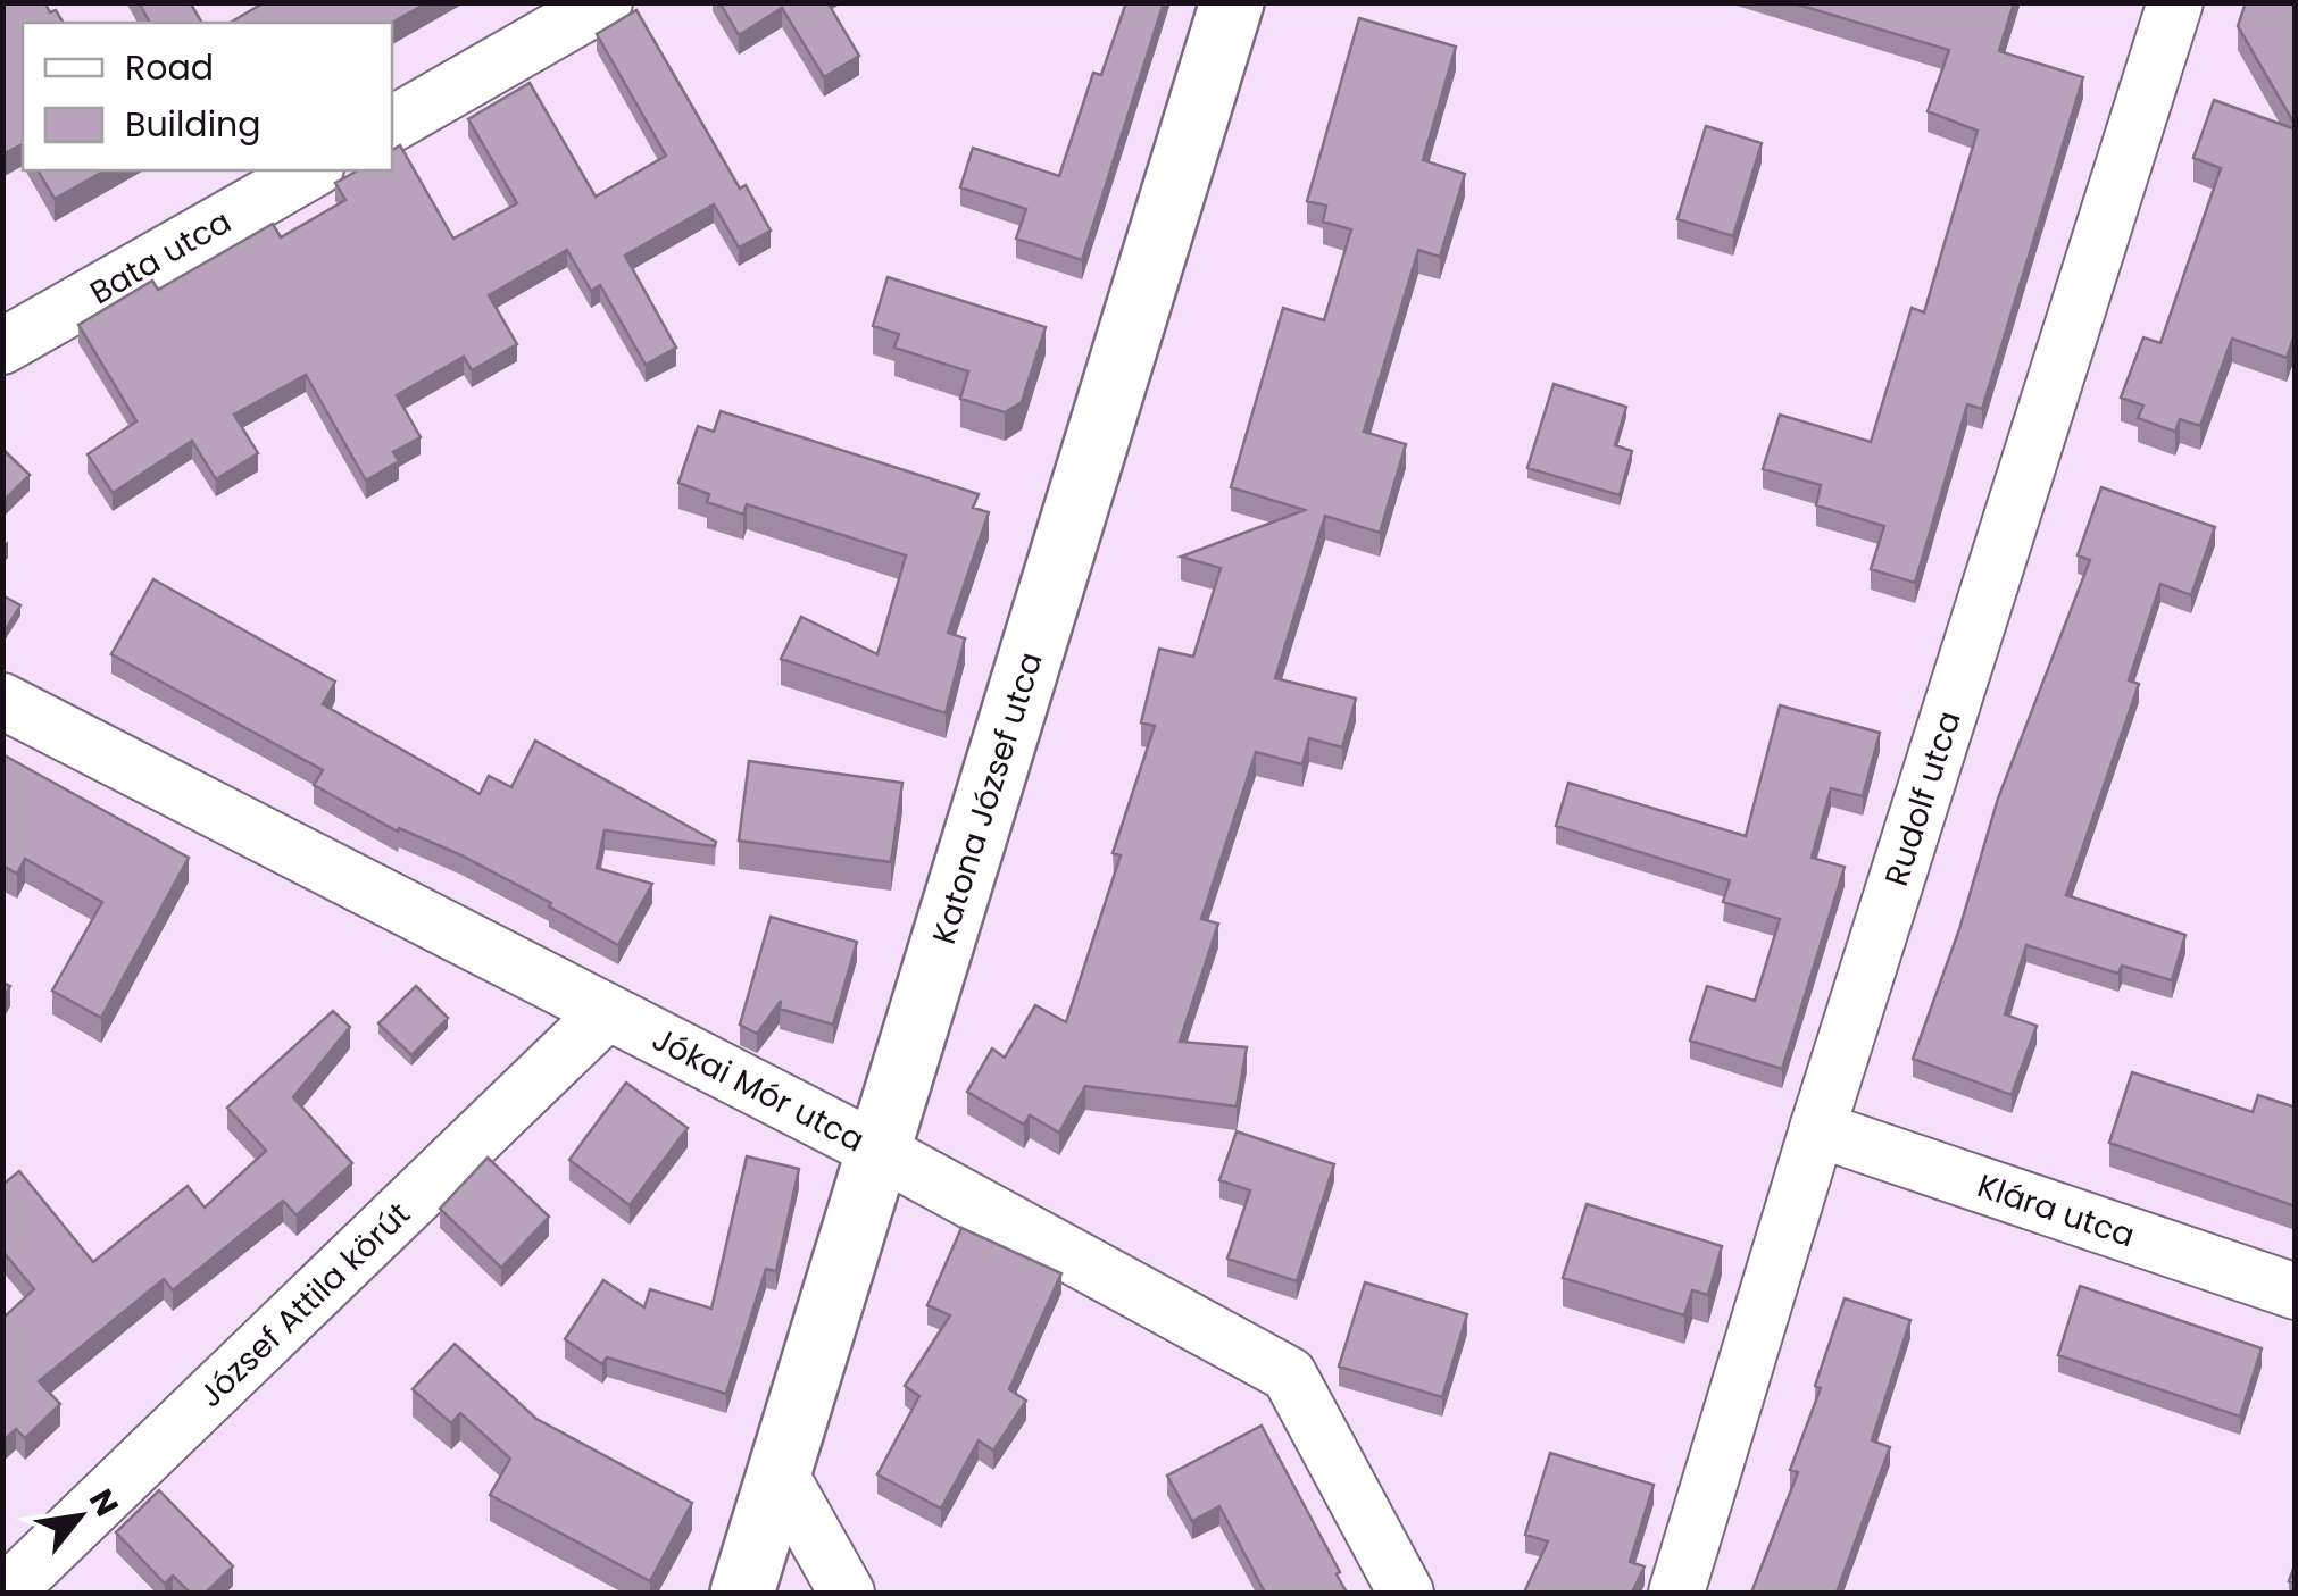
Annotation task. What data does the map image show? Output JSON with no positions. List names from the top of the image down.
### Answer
{
  "streets": {
    "main road": ["Katona József utca"],
    "street": [
      "Bata utca",
      "Rudolf utca",
      "Jókai Mór utca",
      "Klára utca",
      "József Attila körút"
    ]
  },
  "crossings": [
    ["Katona József utca", "Jókai Mór utca"],
    ["Rudolf utca", "Klára utca"],
    ["Jókai Mór utca", "József Attila körút"]
  ],
  "legend": ["Road", "Building"],
  "north": "top right"
}
